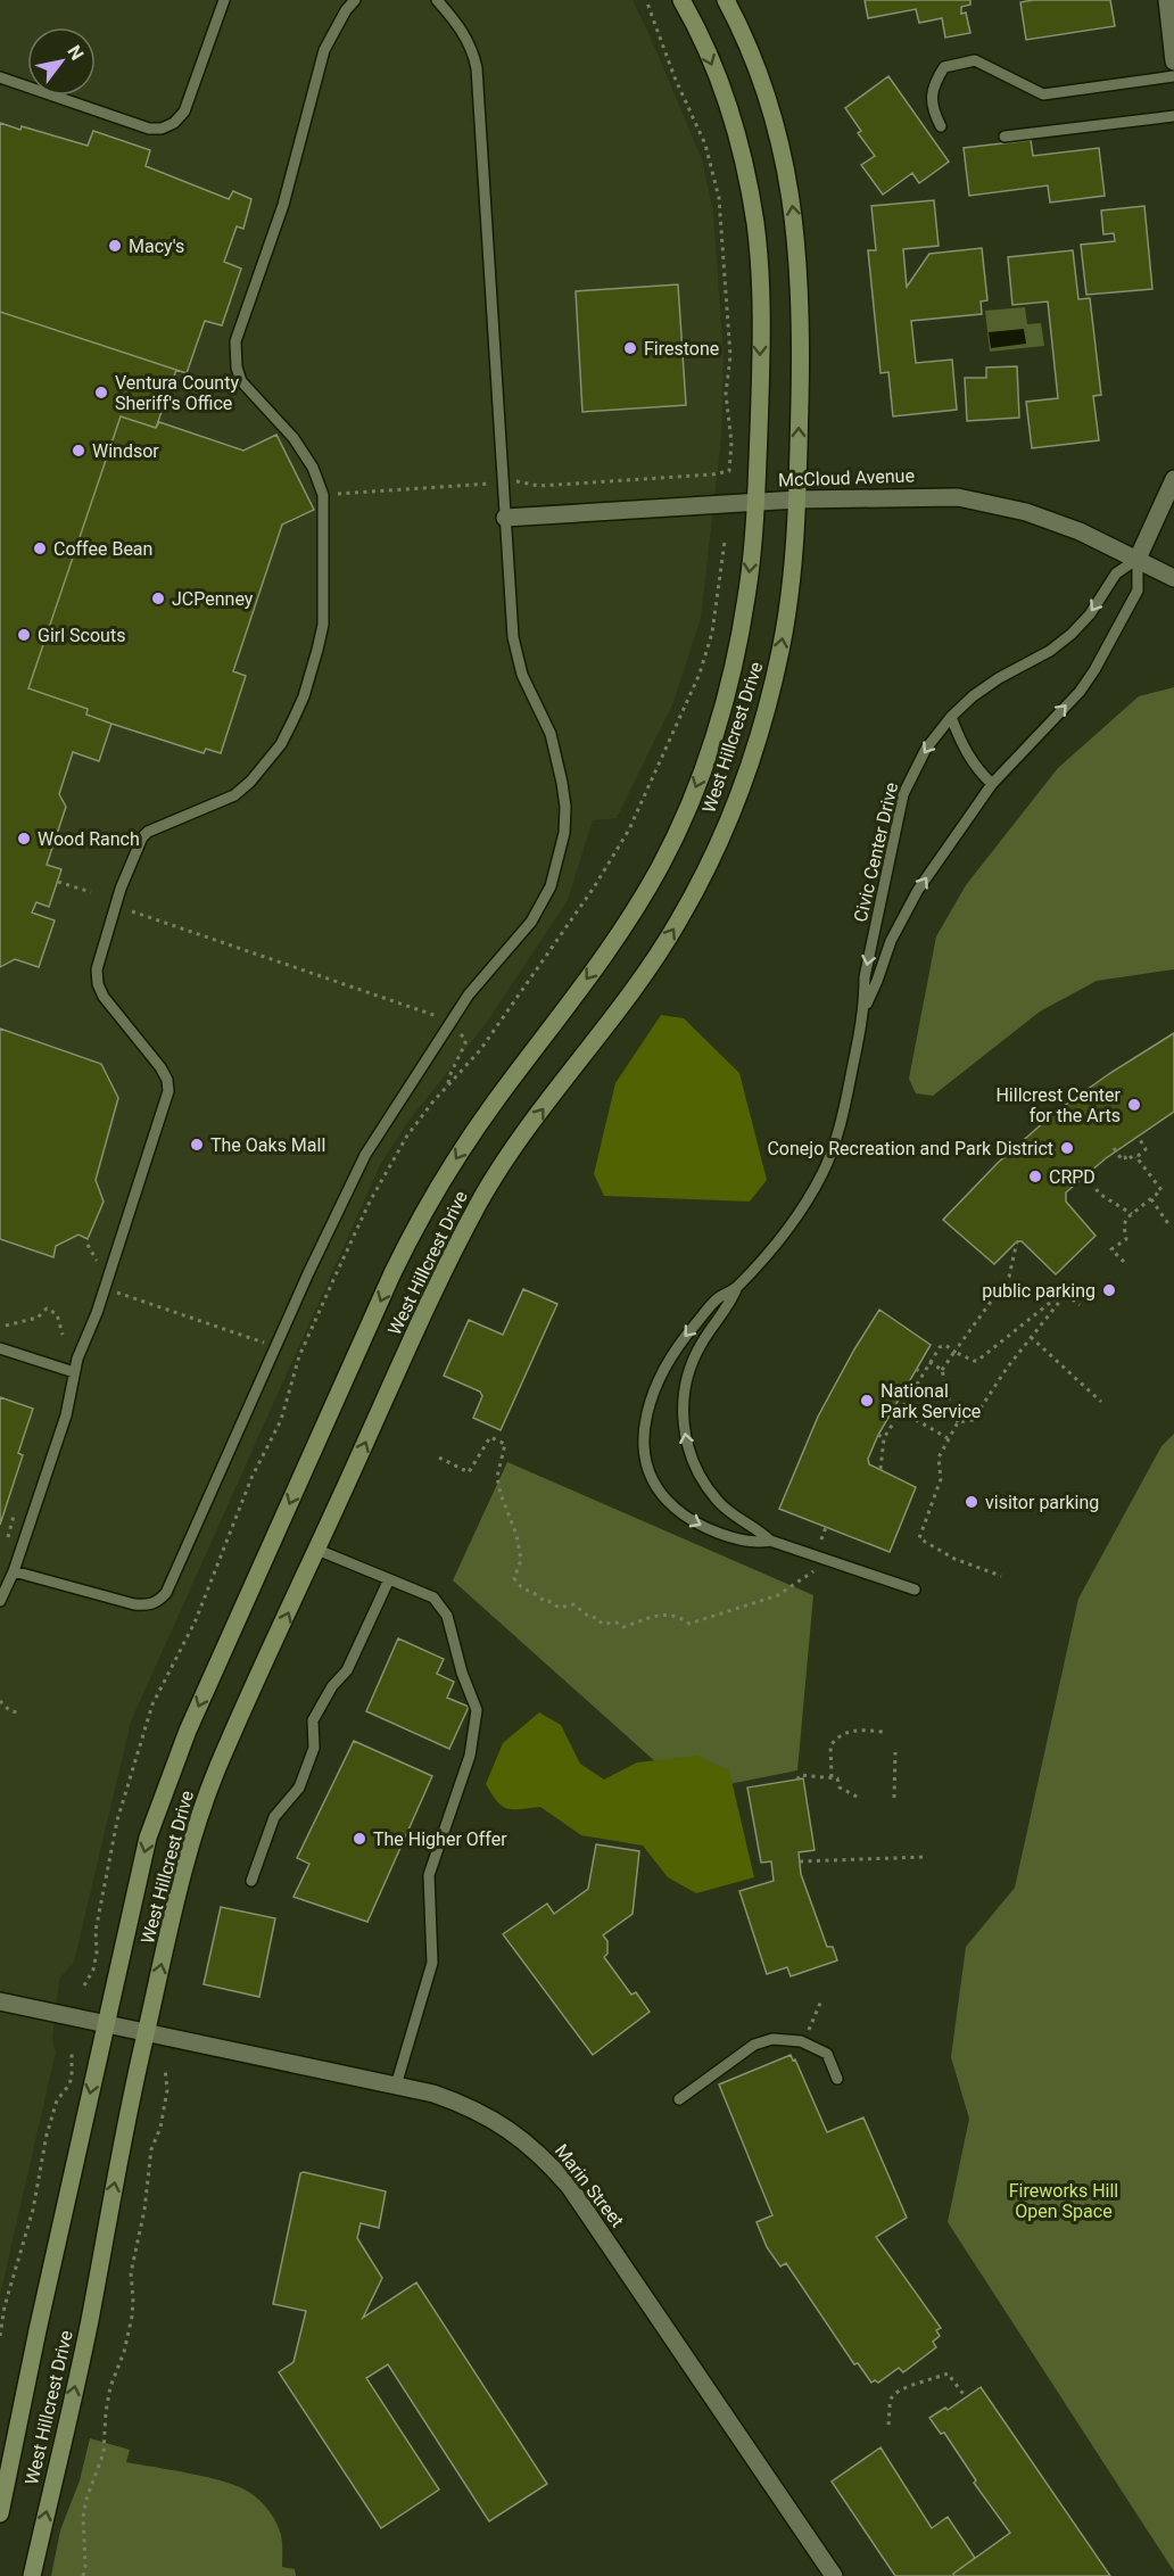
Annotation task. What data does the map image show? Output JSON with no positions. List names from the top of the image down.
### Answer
{
  "streets": {
    "main road": ["West Hillcrest Drive"],
    "street": ["McCloud Avenue", "Marin Street"],
    "lane": ["Civic Center Drive"]
  },
  "crossings": [
    ["McCloud Avenue", "West Hillcrest Drive"],
    ["McCloud Avenue", "Civic Center Drive"],
    ["West Hillcrest Drive", "Marin Street"]
  ],
  "parks": ["Fireworks Hill Open Space"],
  "places": [
    "Macy's",
    "Firestone",
    "Ventura County Sheriff's Office",
    "Windsor",
    "Coffee Bean",
    "JCPenney",
    "Girl Scouts",
    "Wood Ranch",
    "Hillcrest Center for the Arts",
    "The Oaks Mall",
    "Conejo Recreation and Park District",
    "CRPD",
    "public parking",
    "National Park Service",
    "visitor parking",
    "The Higher Offer"
  ],
  "north": "top right"
}
